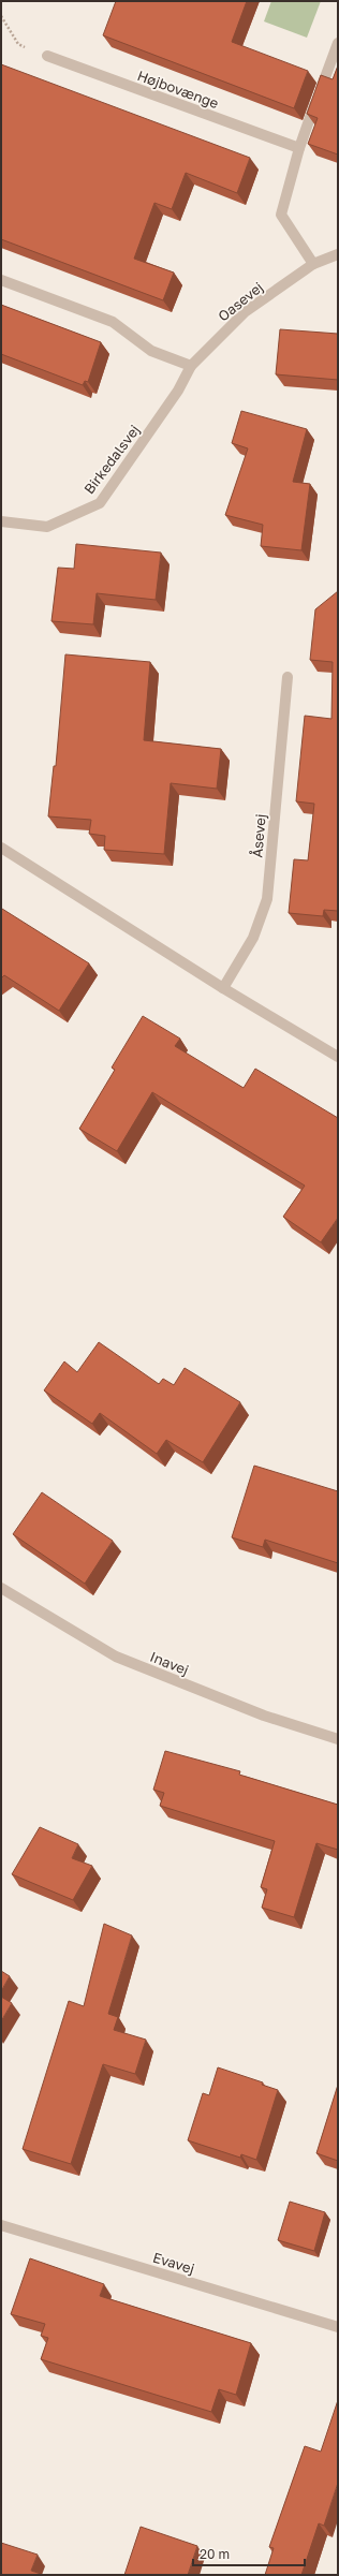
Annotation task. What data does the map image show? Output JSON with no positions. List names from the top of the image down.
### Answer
{
  "streets": {
    "street": [
      "Højbovænge",
      "Oasevej",
      "Birkedalsvej",
      "Åsevej",
      "Inavej",
      "Evavej"
    ]
  },
  "crossings": [
    ["Oasevej", "Birkedalsvej"]
  ],
  "scale_bar": "20 m"
}
